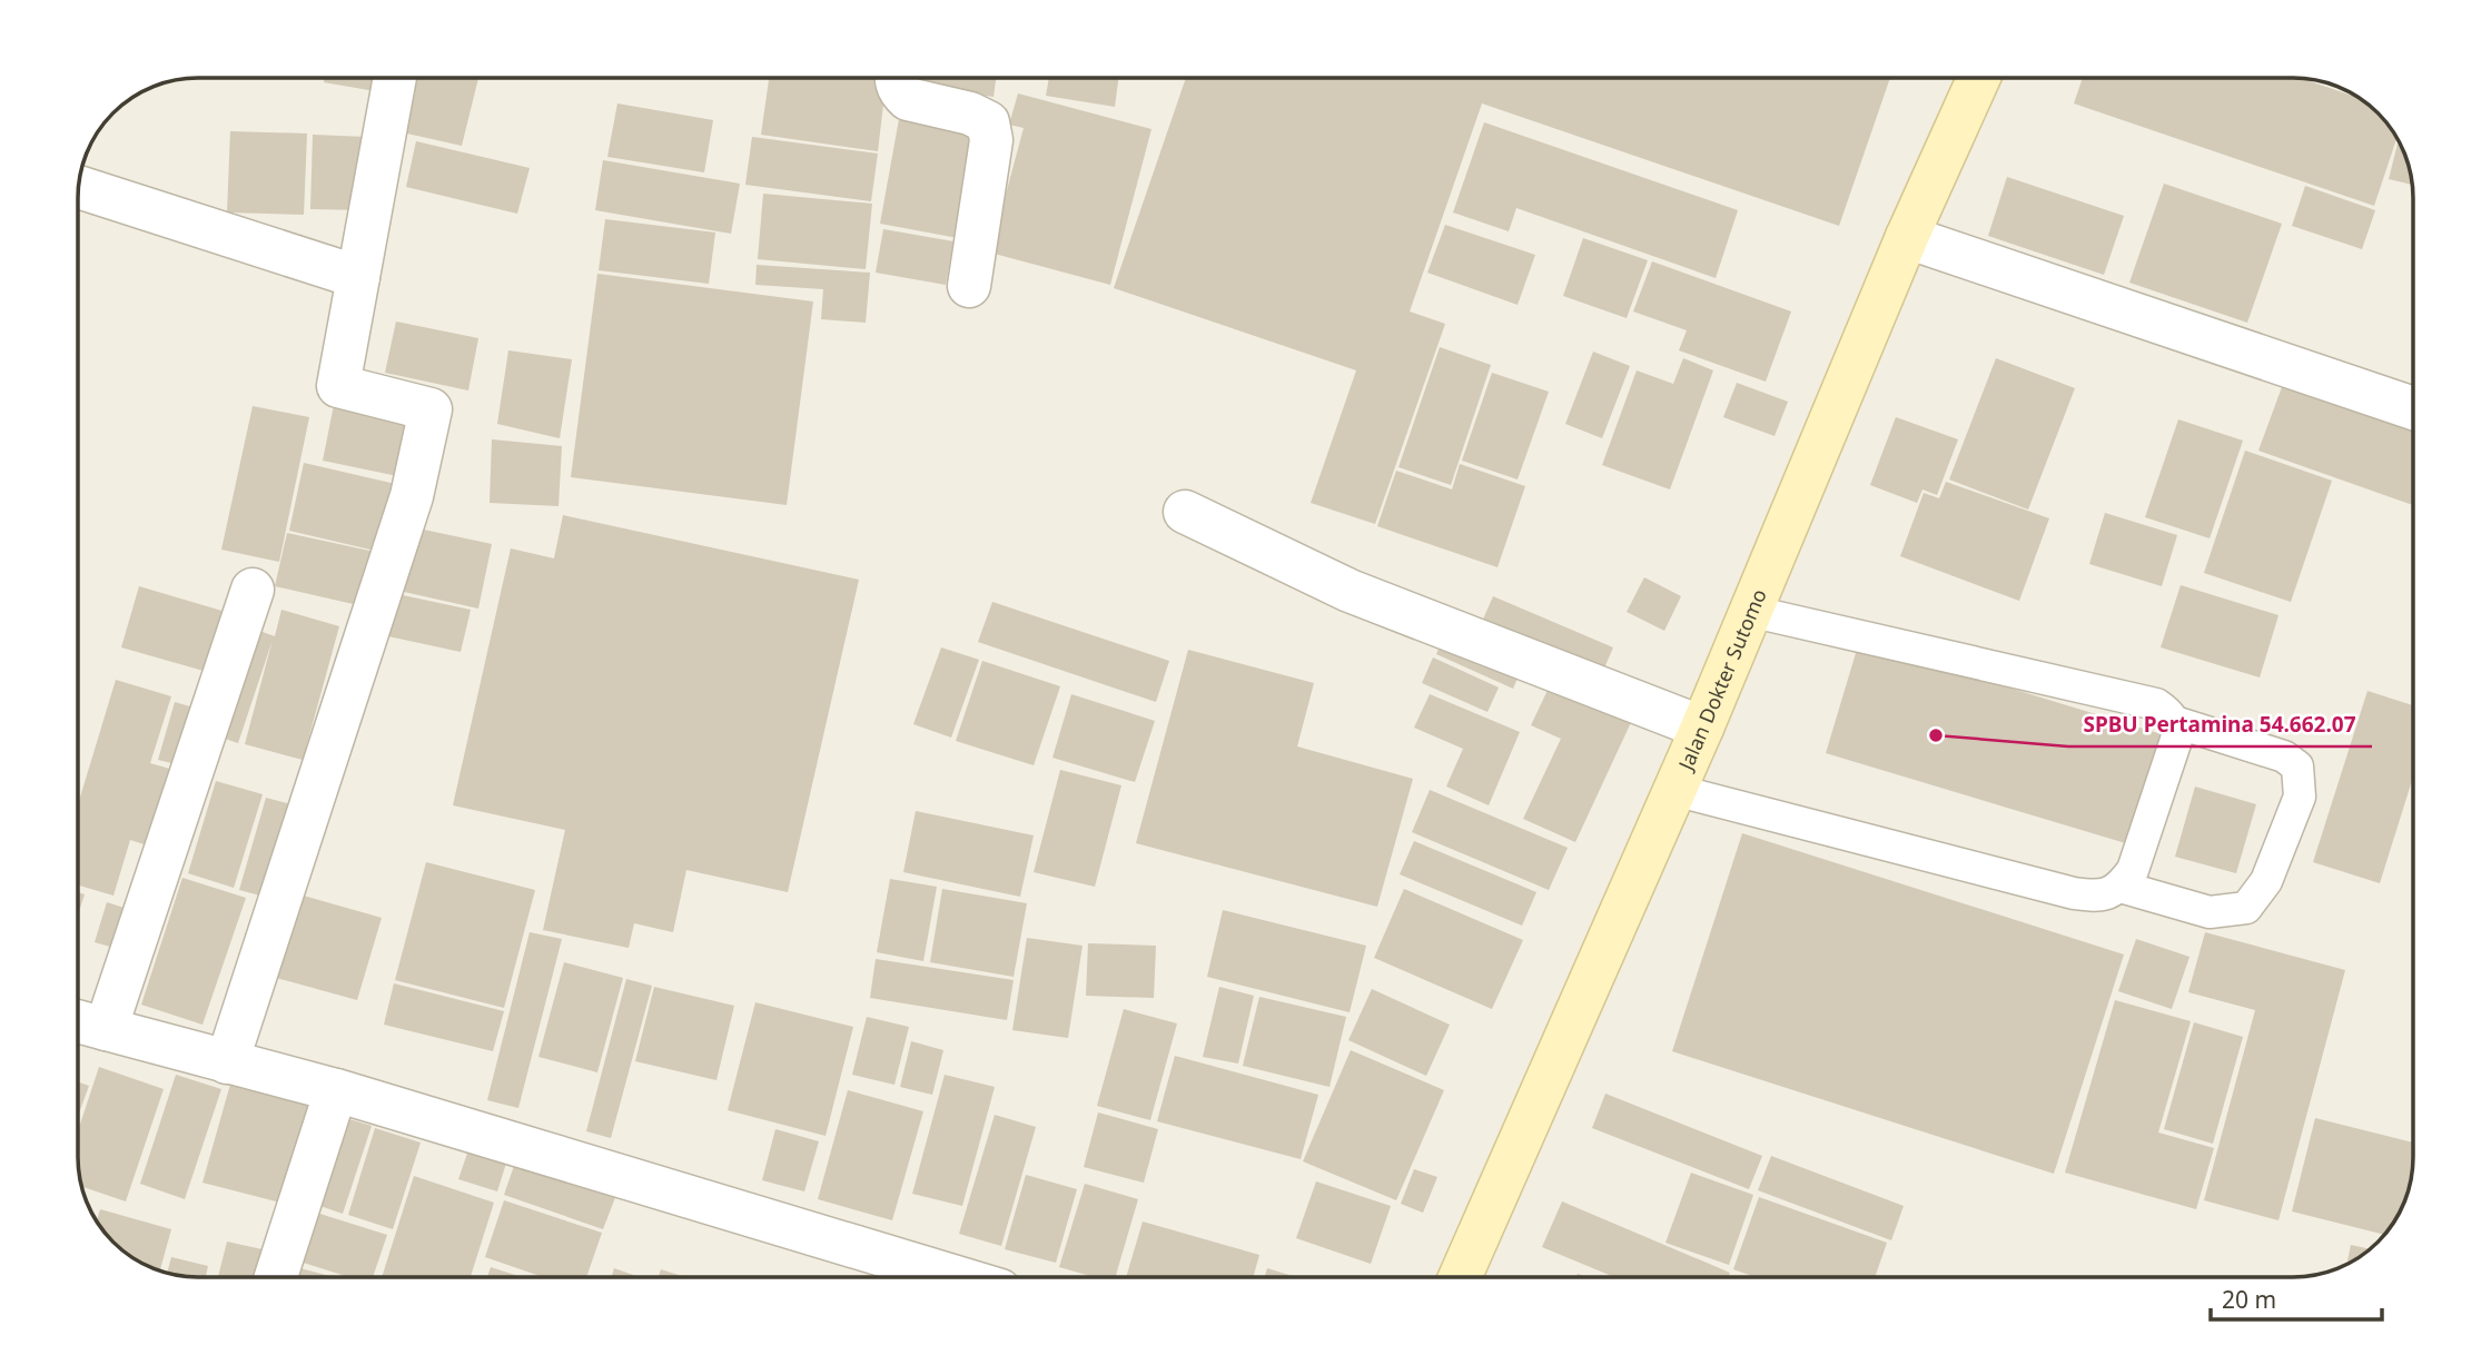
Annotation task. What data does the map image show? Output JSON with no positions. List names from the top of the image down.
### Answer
{
  "streets": {
    "main road": ["Jalan Dokter Sutomo"]
  },
  "places": ["SPBU Pertamina 54.662.07"],
  "scale_bar": "20 m"
}
